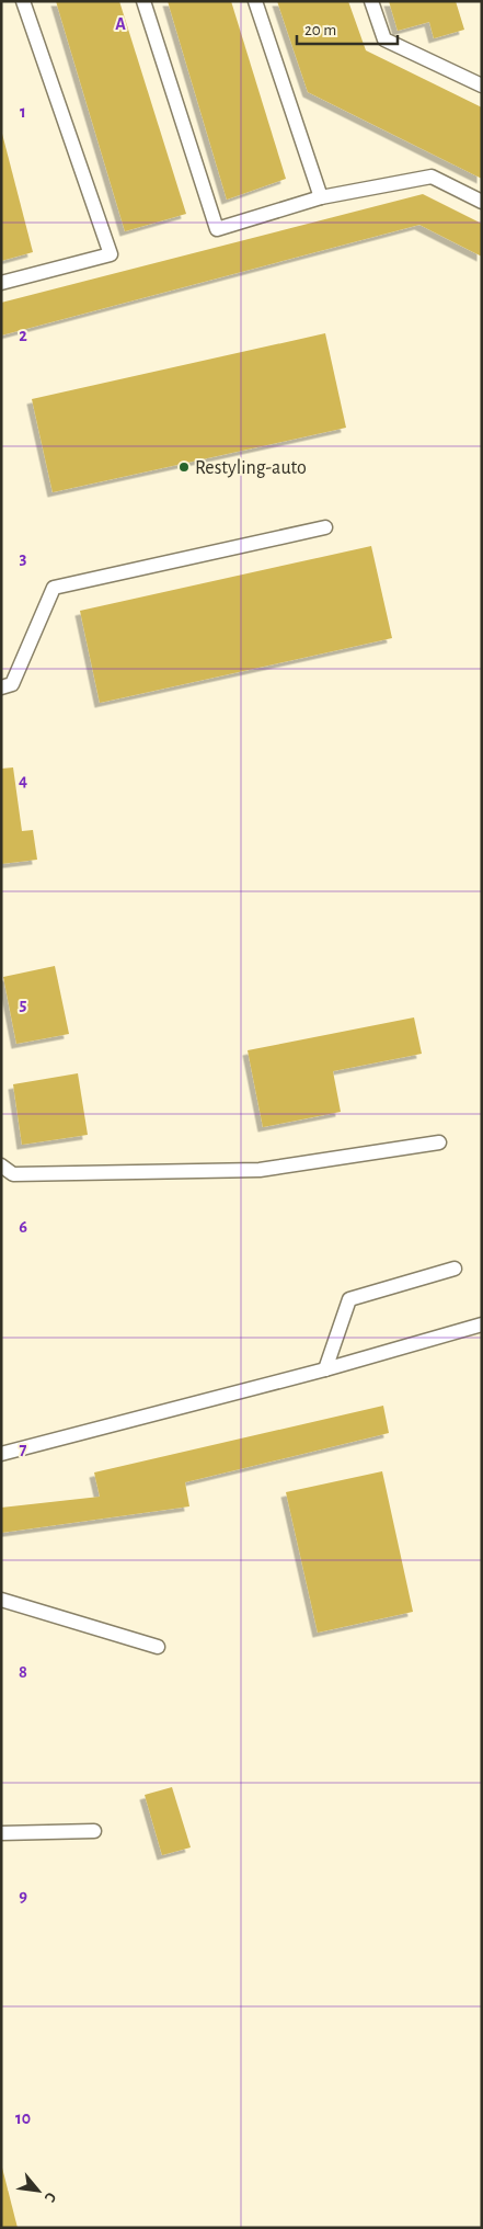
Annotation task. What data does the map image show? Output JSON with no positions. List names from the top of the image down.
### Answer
{
  "places": ["Restyling-auto"],
  "scale_bar": "20 m",
  "north": "bottom right",
  "grid": {
    "columns": ["A"],
    "rows": [
      "1",
      "2",
      "3",
      "4",
      "5",
      "6",
      "7",
      "8",
      "9",
      "10"
    ]
  }
}
